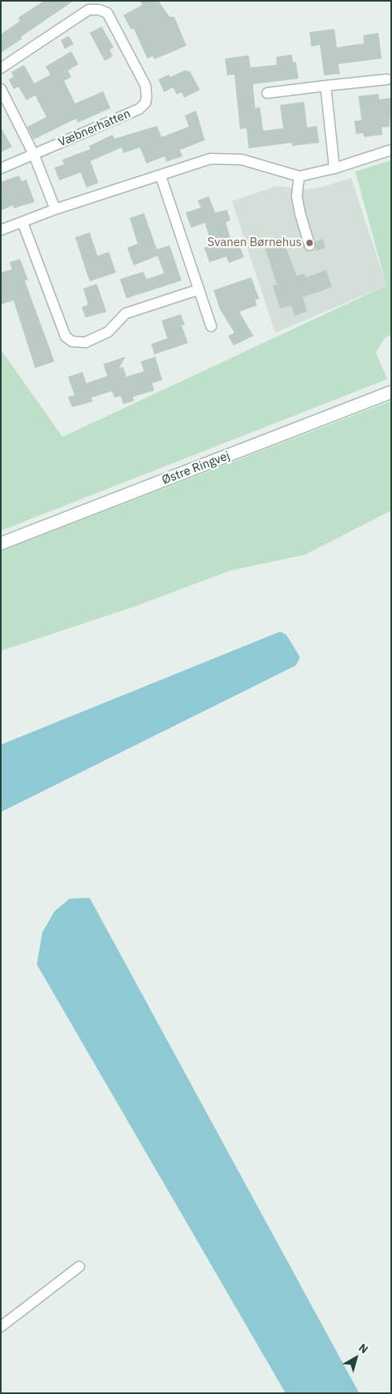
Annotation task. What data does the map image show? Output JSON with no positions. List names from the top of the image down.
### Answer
{
  "streets": {
    "main road": ["Østre Ringvej"],
    "street": ["Væbnerhatten"]
  },
  "places": ["Svanen Børnehus"],
  "north": "top right"
}
